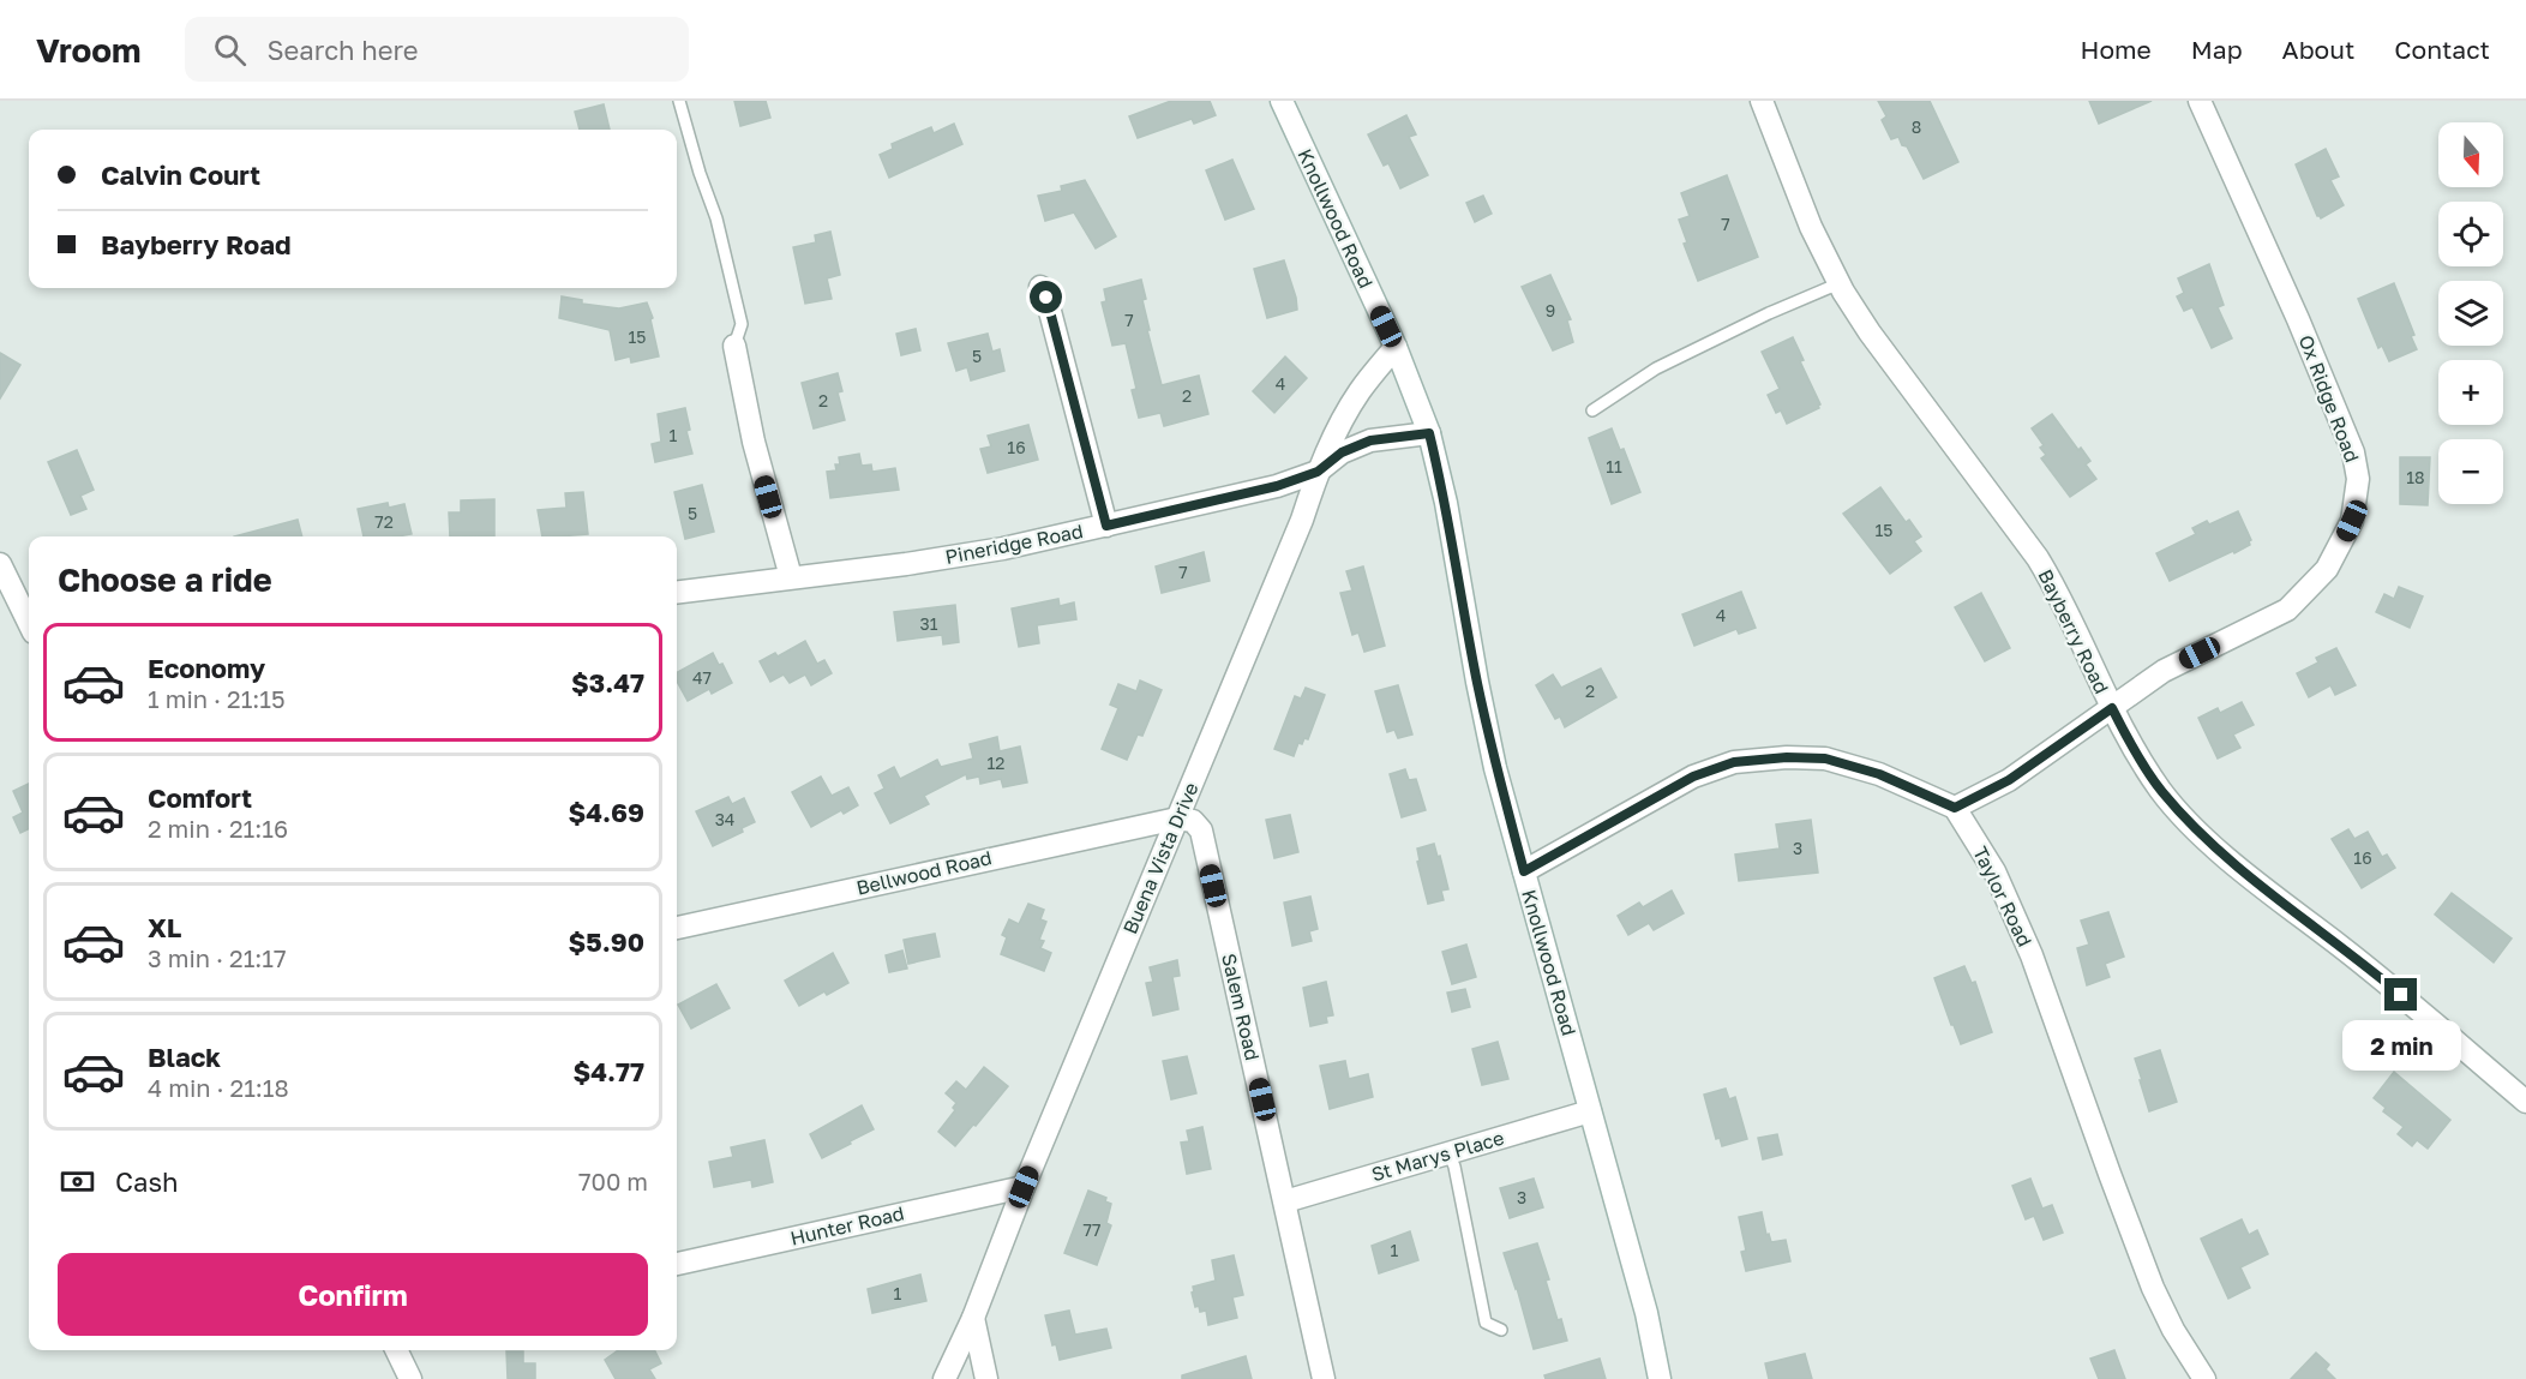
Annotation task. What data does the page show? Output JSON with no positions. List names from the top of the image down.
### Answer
{
  "streets": {
    "street": [
      "Knollwood Road",
      "Ox Ridge Road",
      "Pineridge Road",
      "Bayberry Road",
      "Buena Vista Drive",
      "Bellwood Road",
      "Taylor Road",
      "Salem Road",
      "St Marys Place",
      "Hunter Road"
    ]
  },
  "crossings": [
    ["Knollwood Road", "Pineridge Road"],
    ["Knollwood Road", "Buena Vista Drive"],
    ["Knollwood Road", "St Marys Place"],
    ["Ox Ridge Road", "Bayberry Road"],
    ["Ox Ridge Road", "Taylor Road"],
    ["Pineridge Road", "Buena Vista Drive"],
    ["Buena Vista Drive", "Bellwood Road"],
    ["Buena Vista Drive", "Salem Road"],
    ["Buena Vista Drive", "Hunter Road"],
    ["Bellwood Road", "Salem Road"],
    ["Salem Road", "St Marys Place"]
  ],
  "house_numbers": [
    "8",
    "7",
    "9",
    "7",
    "15",
    "5",
    "4",
    "2",
    "2",
    "1",
    "16",
    "11",
    "18",
    "5",
    "72",
    "15",
    "7",
    "4",
    "31",
    "47",
    "2",
    "12",
    "34",
    "3",
    "16",
    "3",
    "77",
    "1",
    "1"
  ],
  "north": "bottom",
  "page": {
    "header": "Vroom",
    "search": "Search here",
    "nav": [
      "Home",
      "Map",
      "About",
      "Contact"
    ],
    "map_buttons": ["+", "−"],
    "banner": ["Calvin Court", "Bayberry Road"],
    "heading": "Choose a ride",
    "list": [
      {
        "name": "Economy",
        "note": "1 min · 21:15",
        "value": "$3.47"
      },
      {
        "name": "Comfort",
        "note": "2 min · 21:16",
        "value": "$4.69"
      },
      {
        "name": "XL",
        "note": "3 min · 21:17",
        "value": "$5.90"
      },
      {
        "name": "Black",
        "note": "4 min · 21:18",
        "value": "$4.77"
      }
    ],
    "bubble": "2 min",
    "pay": ["Cash", "700 m"],
    "buttons": "Confirm"
  }
}
